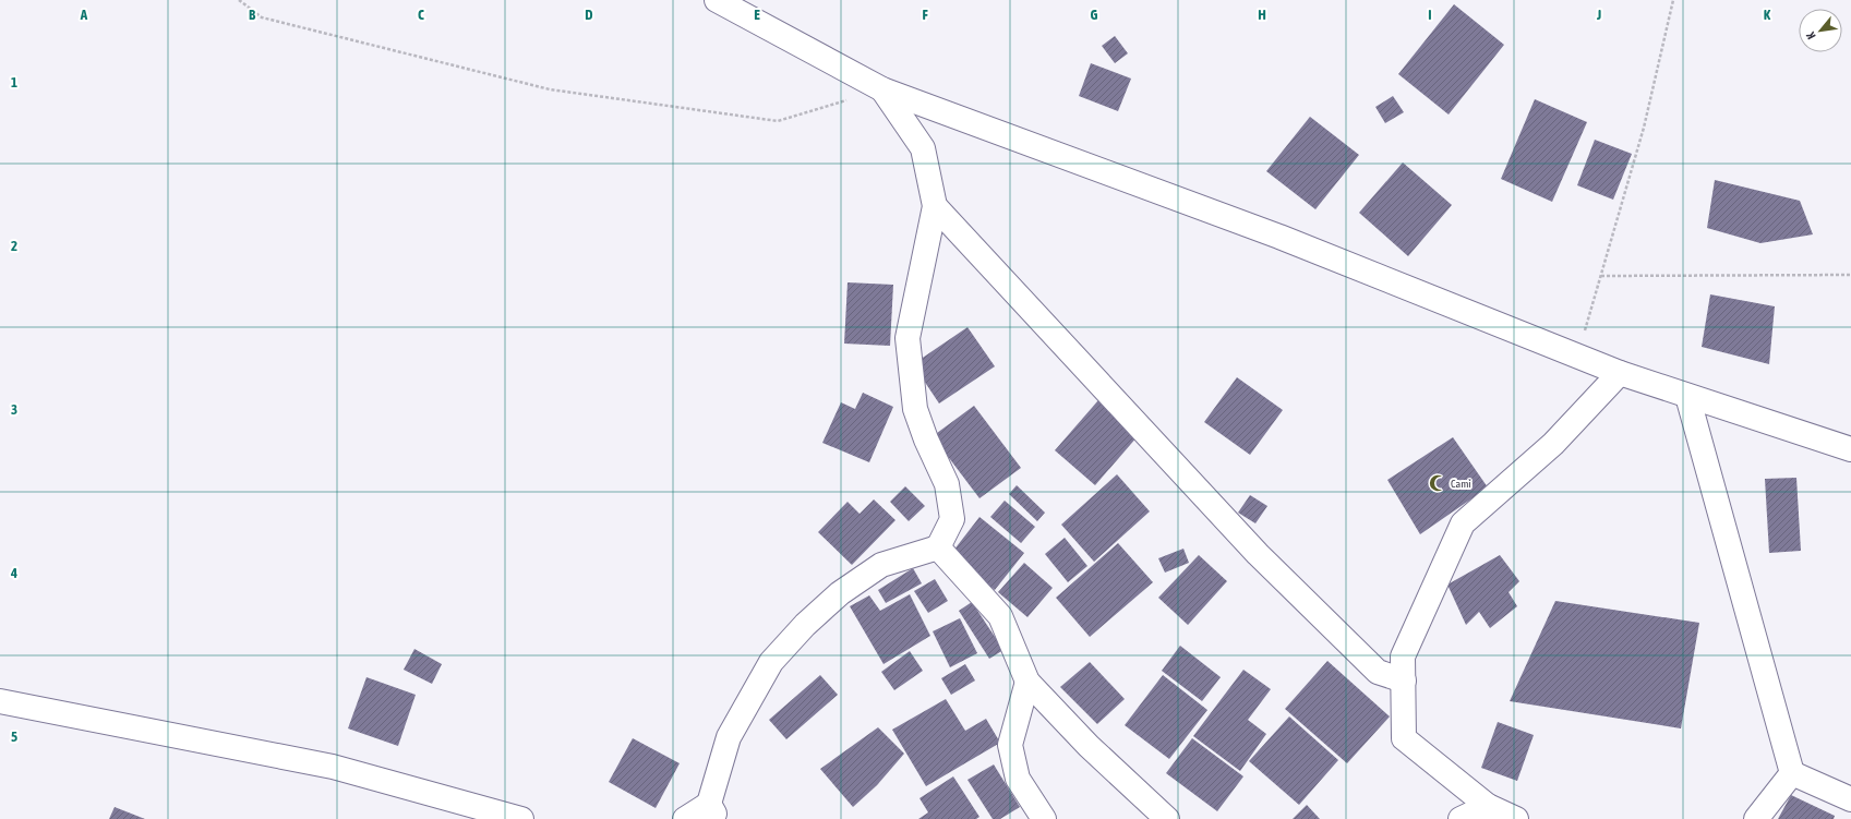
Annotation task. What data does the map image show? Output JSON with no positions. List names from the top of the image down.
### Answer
{
  "places": {
    "mosque": ["Cami"]
  },
  "north": "bottom left",
  "grid": {
    "columns": [
      "A",
      "B",
      "C",
      "D",
      "E",
      "F",
      "G",
      "H",
      "I",
      "J",
      "K"
    ],
    "rows": [
      "1",
      "2",
      "3",
      "4",
      "5"
    ]
  }
}
